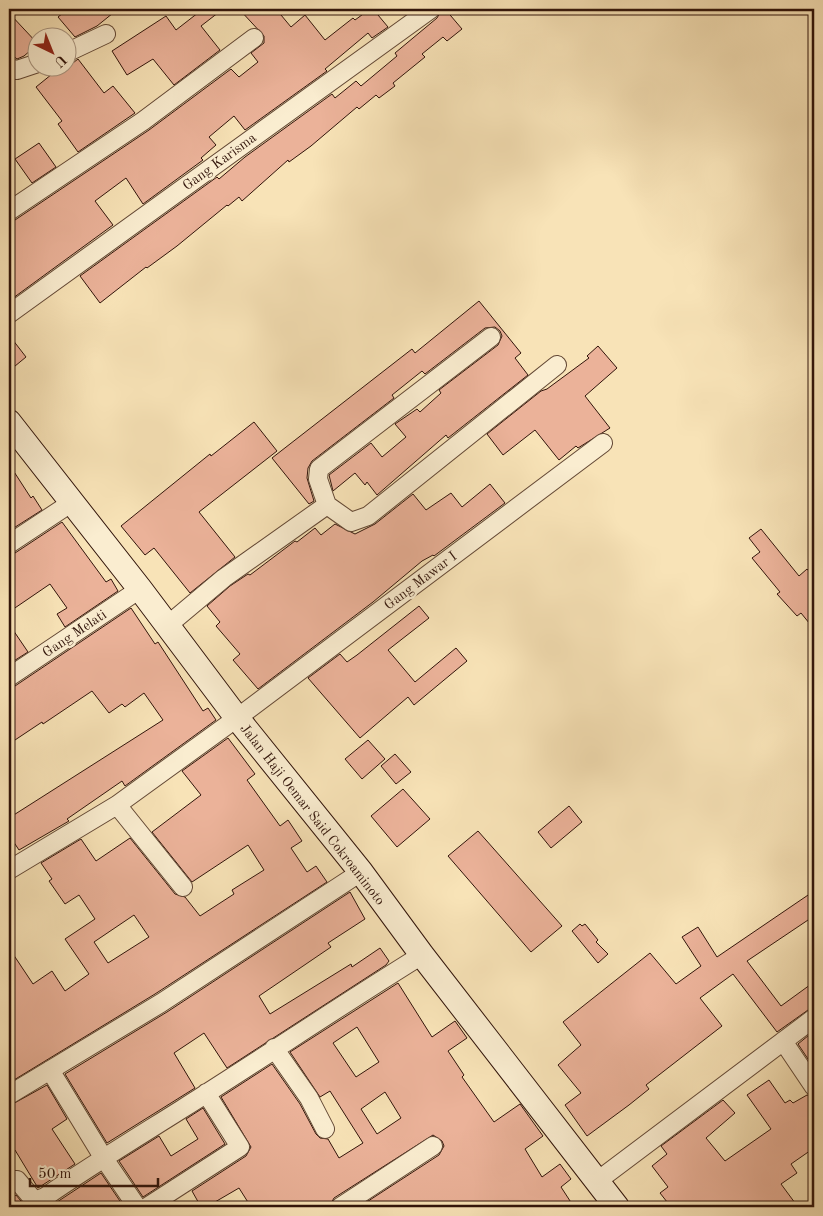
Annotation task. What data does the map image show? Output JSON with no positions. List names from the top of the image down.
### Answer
{
  "streets": {
    "main road": ["Jalan Haji Oemar Said Cokroaminoto"],
    "street": ["Gang Karisma", "Gang Mawar I", "Gang Melati"]
  },
  "crossings": [
    ["Gang Mawar I", "Jalan Haji Oemar Said Cokroaminoto"],
    ["Gang Melati", "Jalan Haji Oemar Said Cokroaminoto"]
  ],
  "scale_bar": "50 m",
  "north": "bottom right"
}
